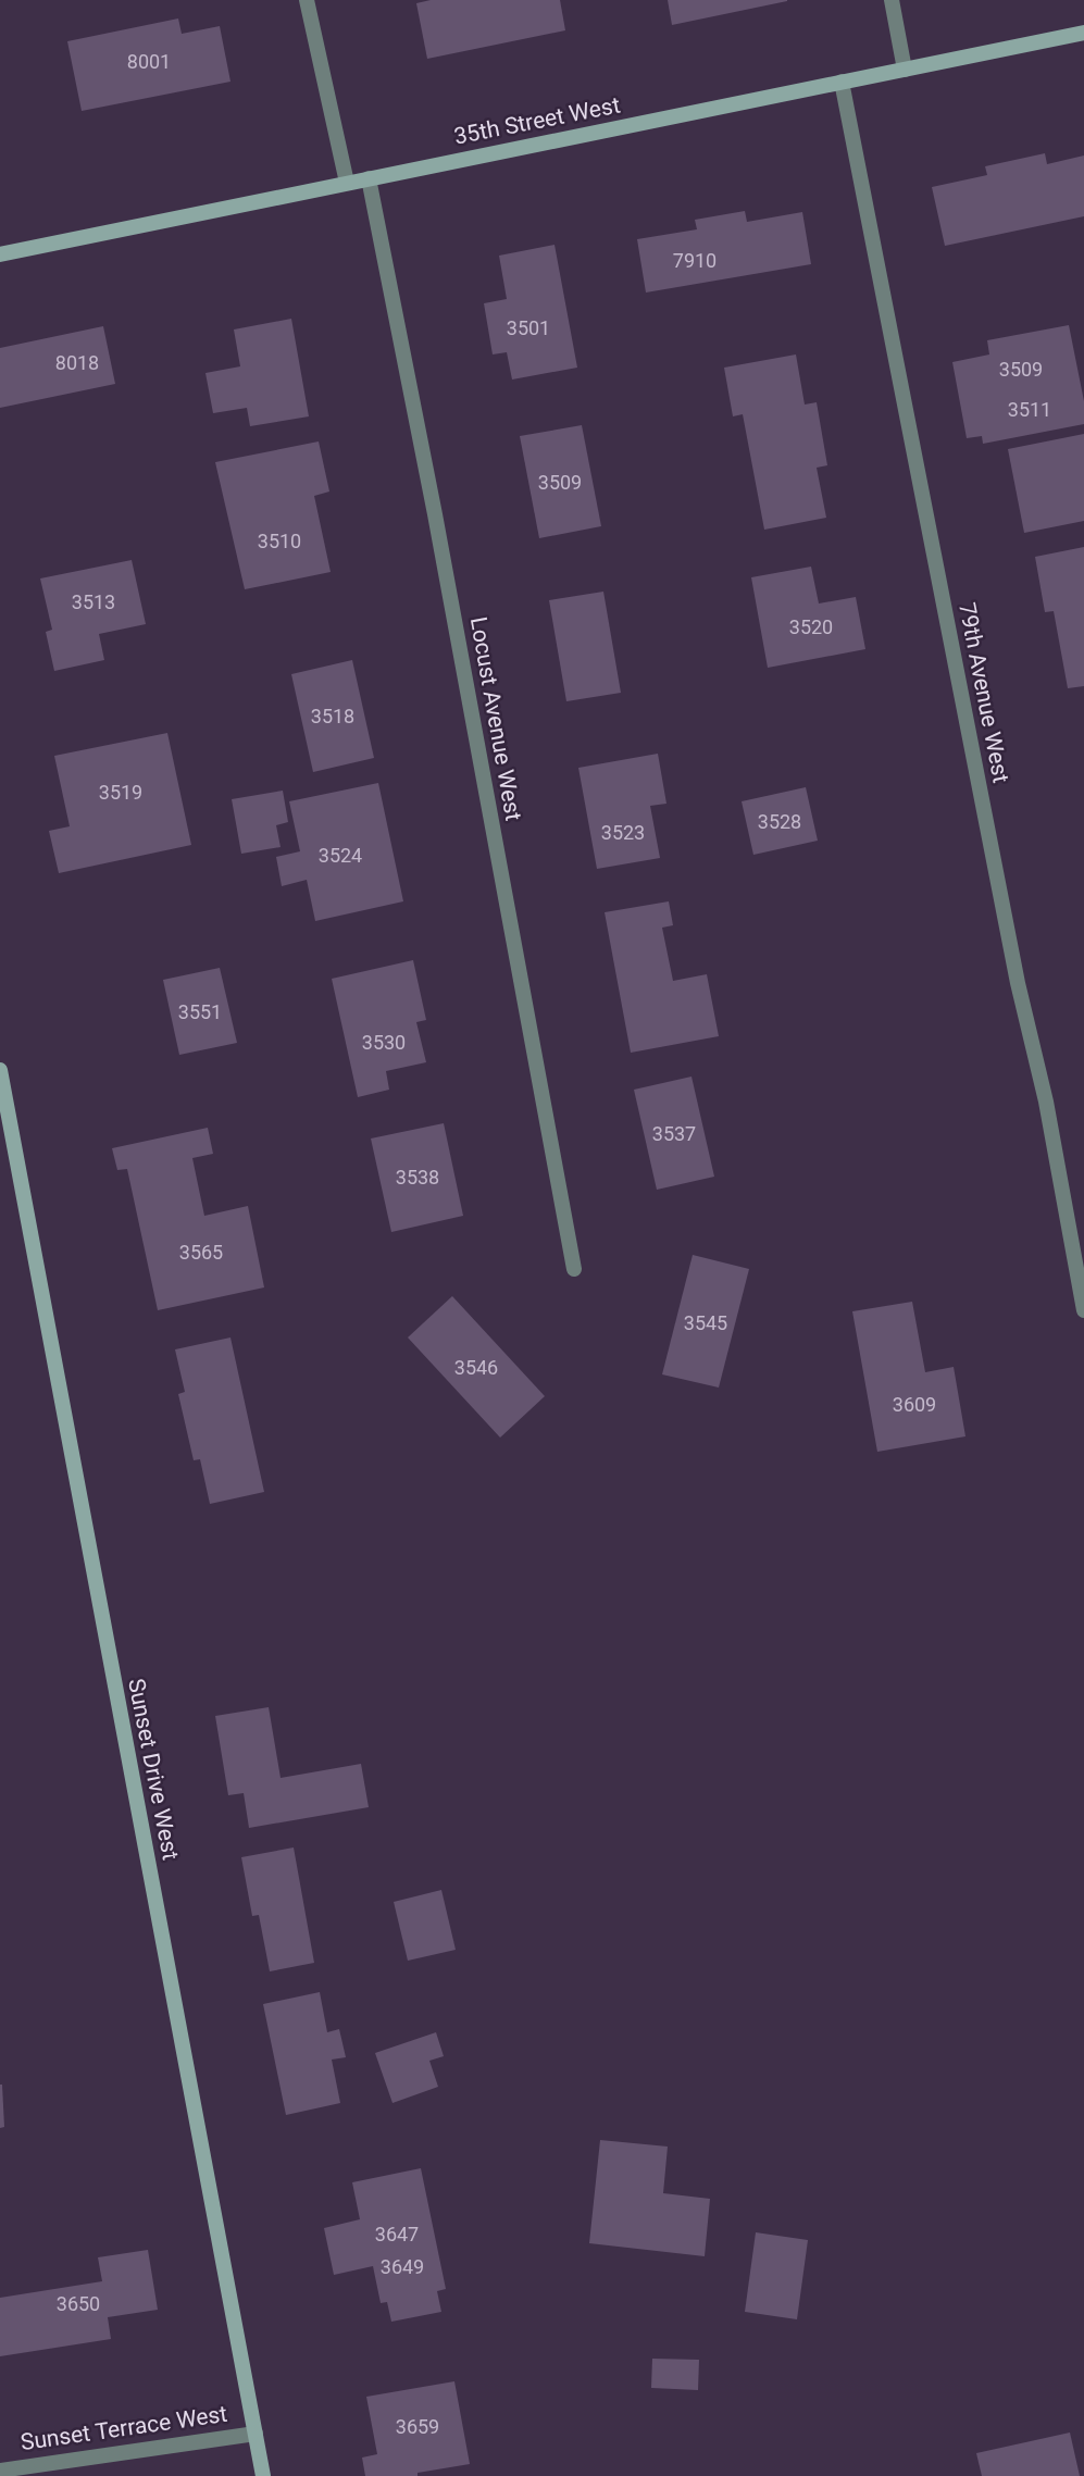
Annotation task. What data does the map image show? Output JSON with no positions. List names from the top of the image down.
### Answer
{
  "streets": {
    "street": [
      "35th Street West",
      "79th Avenue West",
      "Locust Avenue West",
      "Sunset Drive West",
      "Sunset Terrace West"
    ]
  },
  "crossings": [
    ["35th Street West", "79th Avenue West"],
    ["35th Street West", "Locust Avenue West"],
    ["Sunset Drive West", "Sunset Terrace West"]
  ],
  "house_numbers": [
    "8001",
    "7910",
    "3501",
    "8018",
    "3509",
    "3511",
    "3509",
    "3510",
    "3513",
    "3520",
    "3518",
    "3519",
    "3528",
    "3523",
    "3524",
    "3551",
    "3530",
    "3537",
    "3538",
    "3565",
    "3545",
    "3546",
    "3609",
    "3647",
    "3649",
    "3650",
    "3659"
  ]
}
